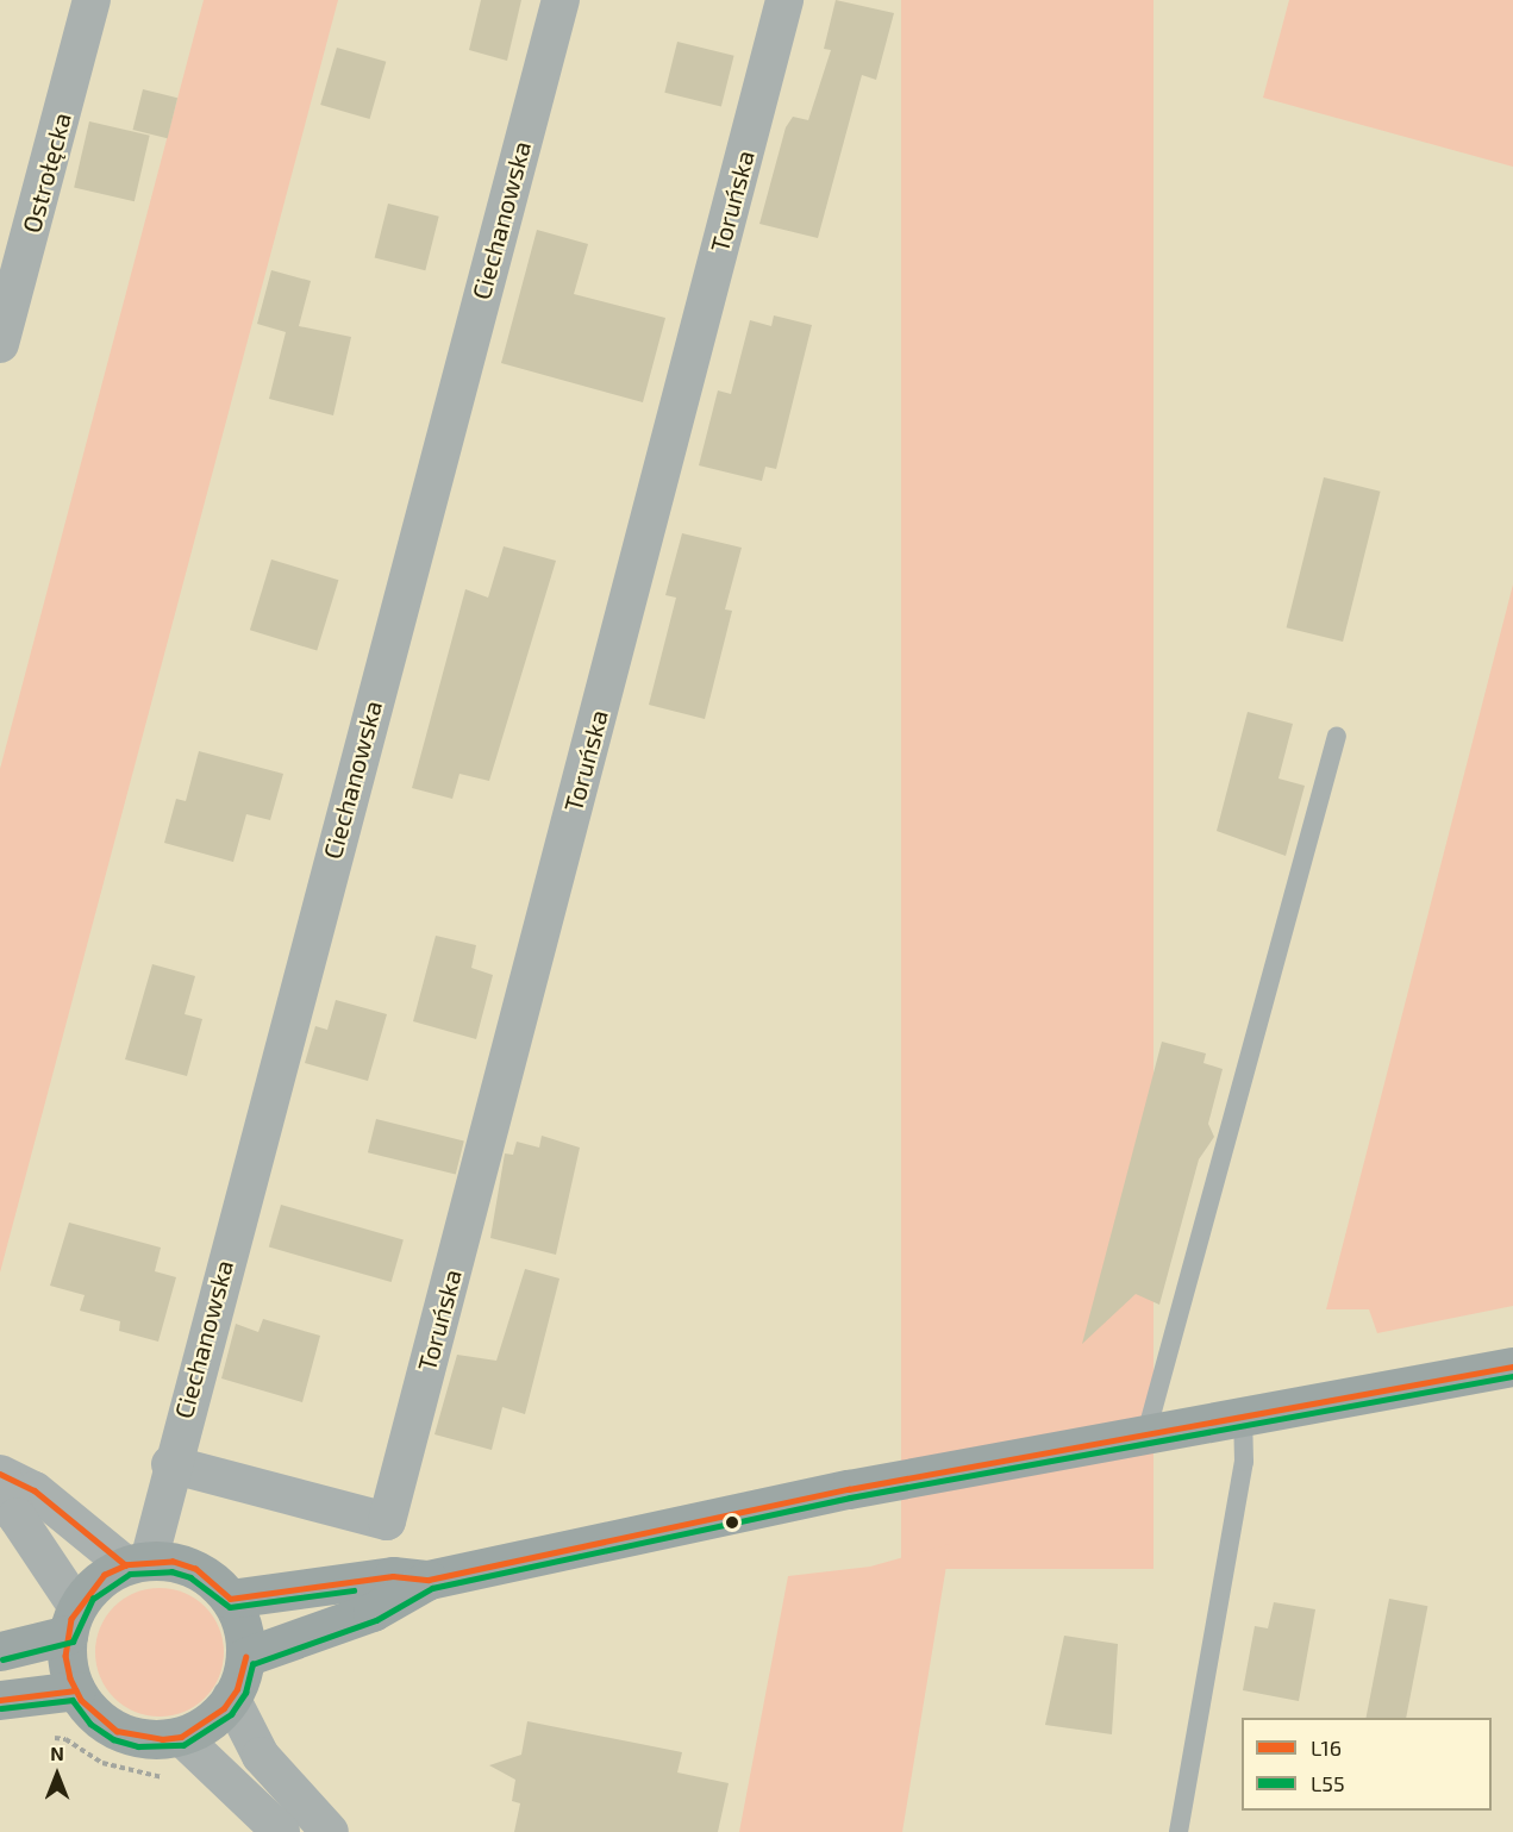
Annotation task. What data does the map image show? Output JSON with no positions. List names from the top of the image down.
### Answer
{
  "streets": {
    "street": ["Ostrołęcka", "Toruńska", "Ciechanowska"]
  },
  "crossings": [
    ["Toruńska", "Ciechanowska"]
  ],
  "lines": ["transit line L16", "transit line L55"],
  "legend": ["L16", "L55"],
  "north": "top"
}
